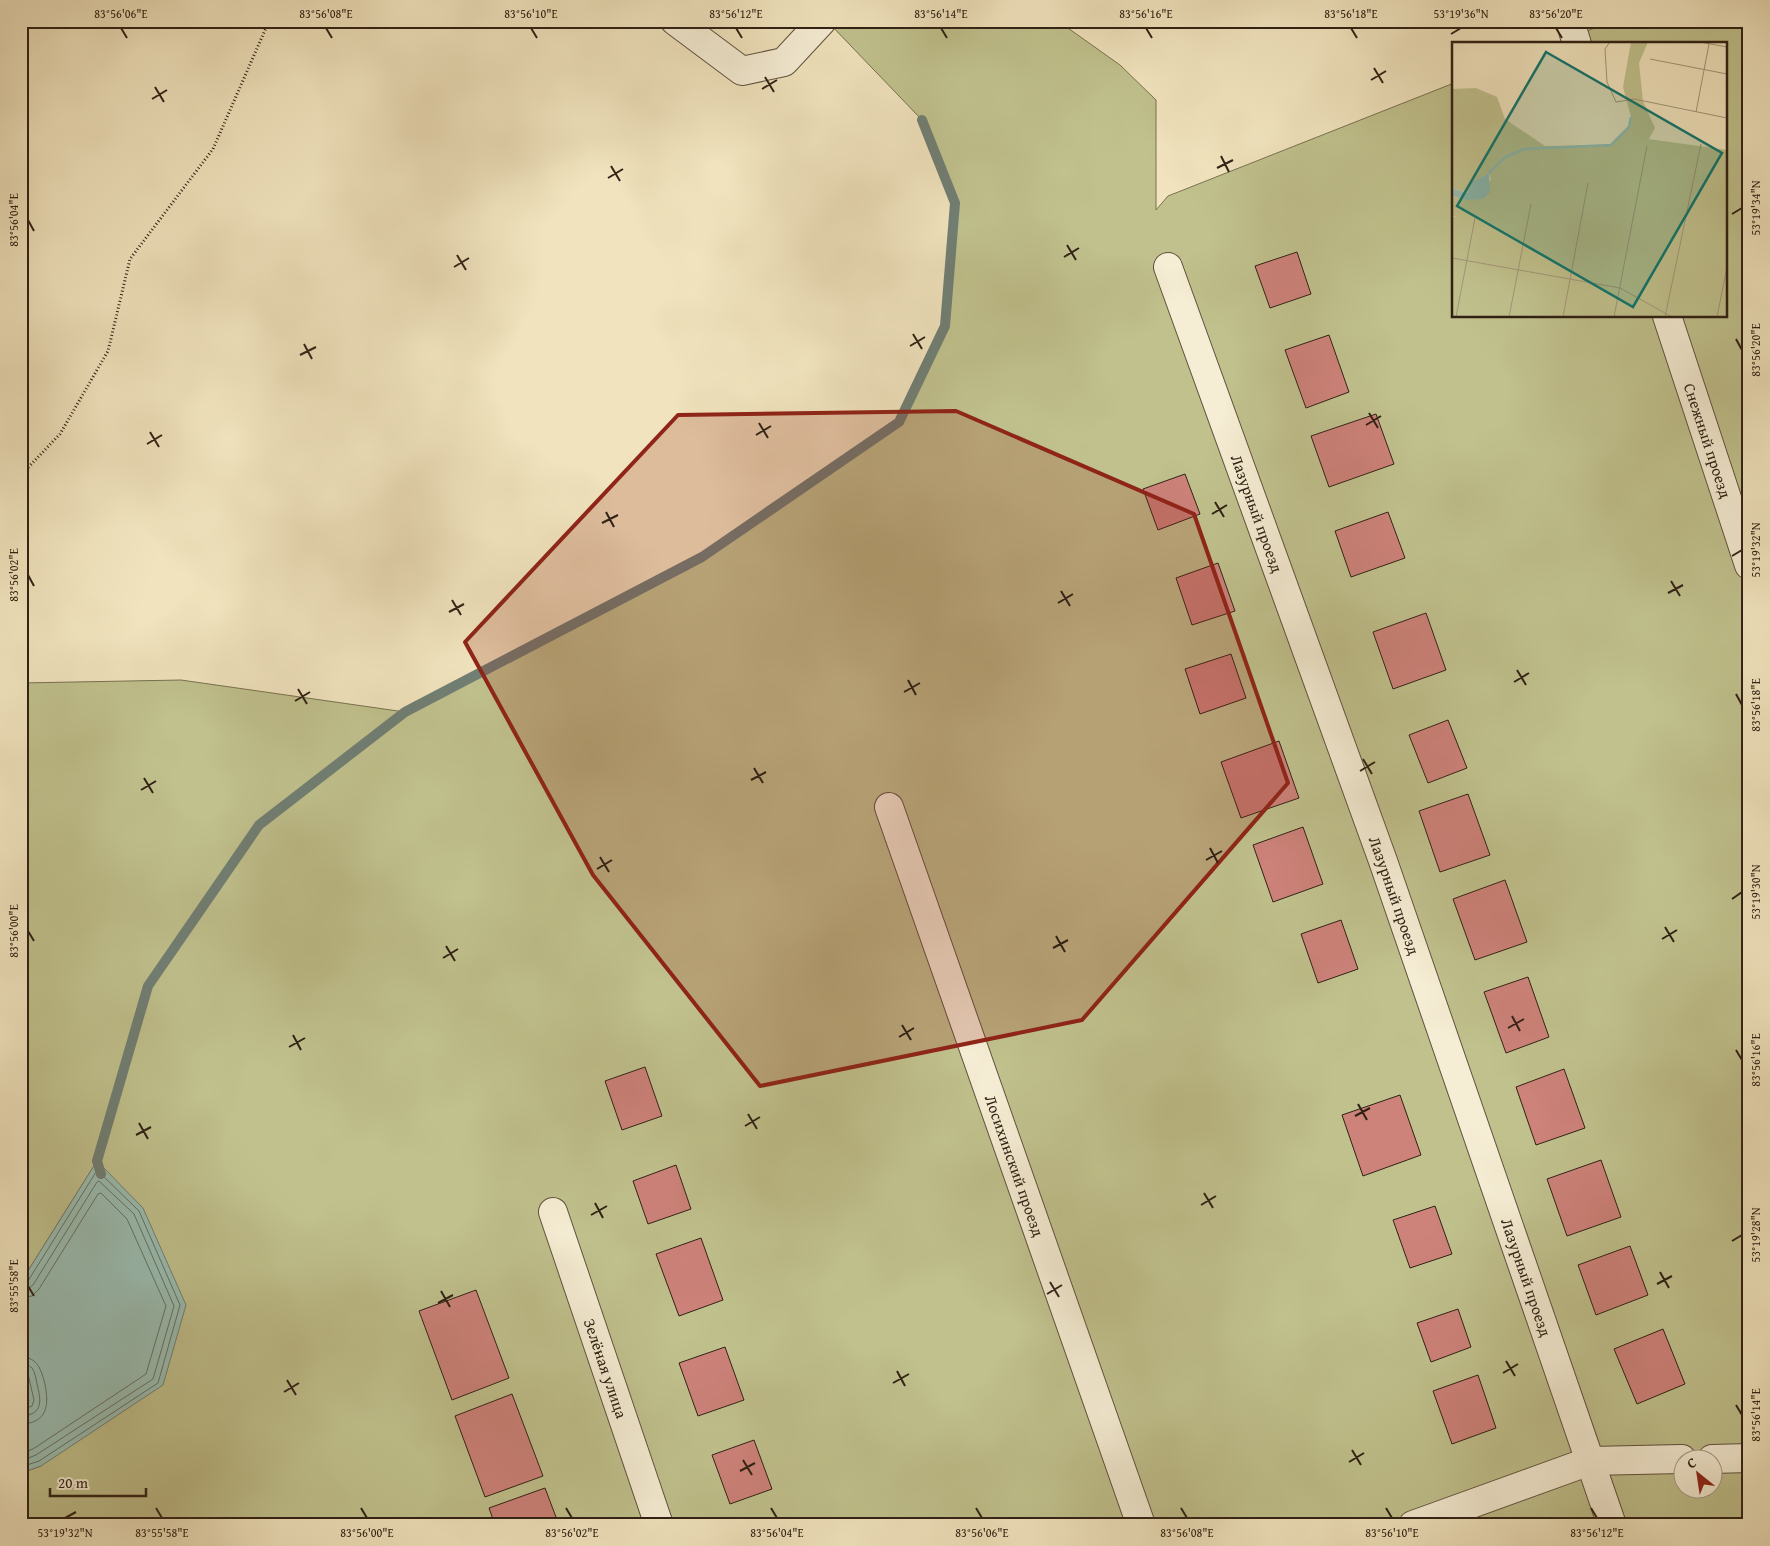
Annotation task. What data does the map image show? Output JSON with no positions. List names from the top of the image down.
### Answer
{
  "streets": {
    "street": [
      "Снежный проезд",
      "Лазурный проезд",
      "Лосихинский проезд",
      "Зелёная улица"
    ]
  },
  "scale_bar": "20 m",
  "north": "top left",
  "coordinates": [
    "83°56'06\"E",
    "83°56'08\"E",
    "83°56'10\"E",
    "83°56'12\"E",
    "83°56'14\"E",
    "83°56'16\"E",
    "83°56'18\"E",
    "53°19'36\"N",
    "83°56'20\"E",
    "53°19'34\"N",
    "83°56'04\"E",
    "53°19'32\"N",
    "83°56'02\"E",
    "53°19'30\"N",
    "83°56'00\"E",
    "53°19'28\"N",
    "83°55'58\"E"
  ]
}
